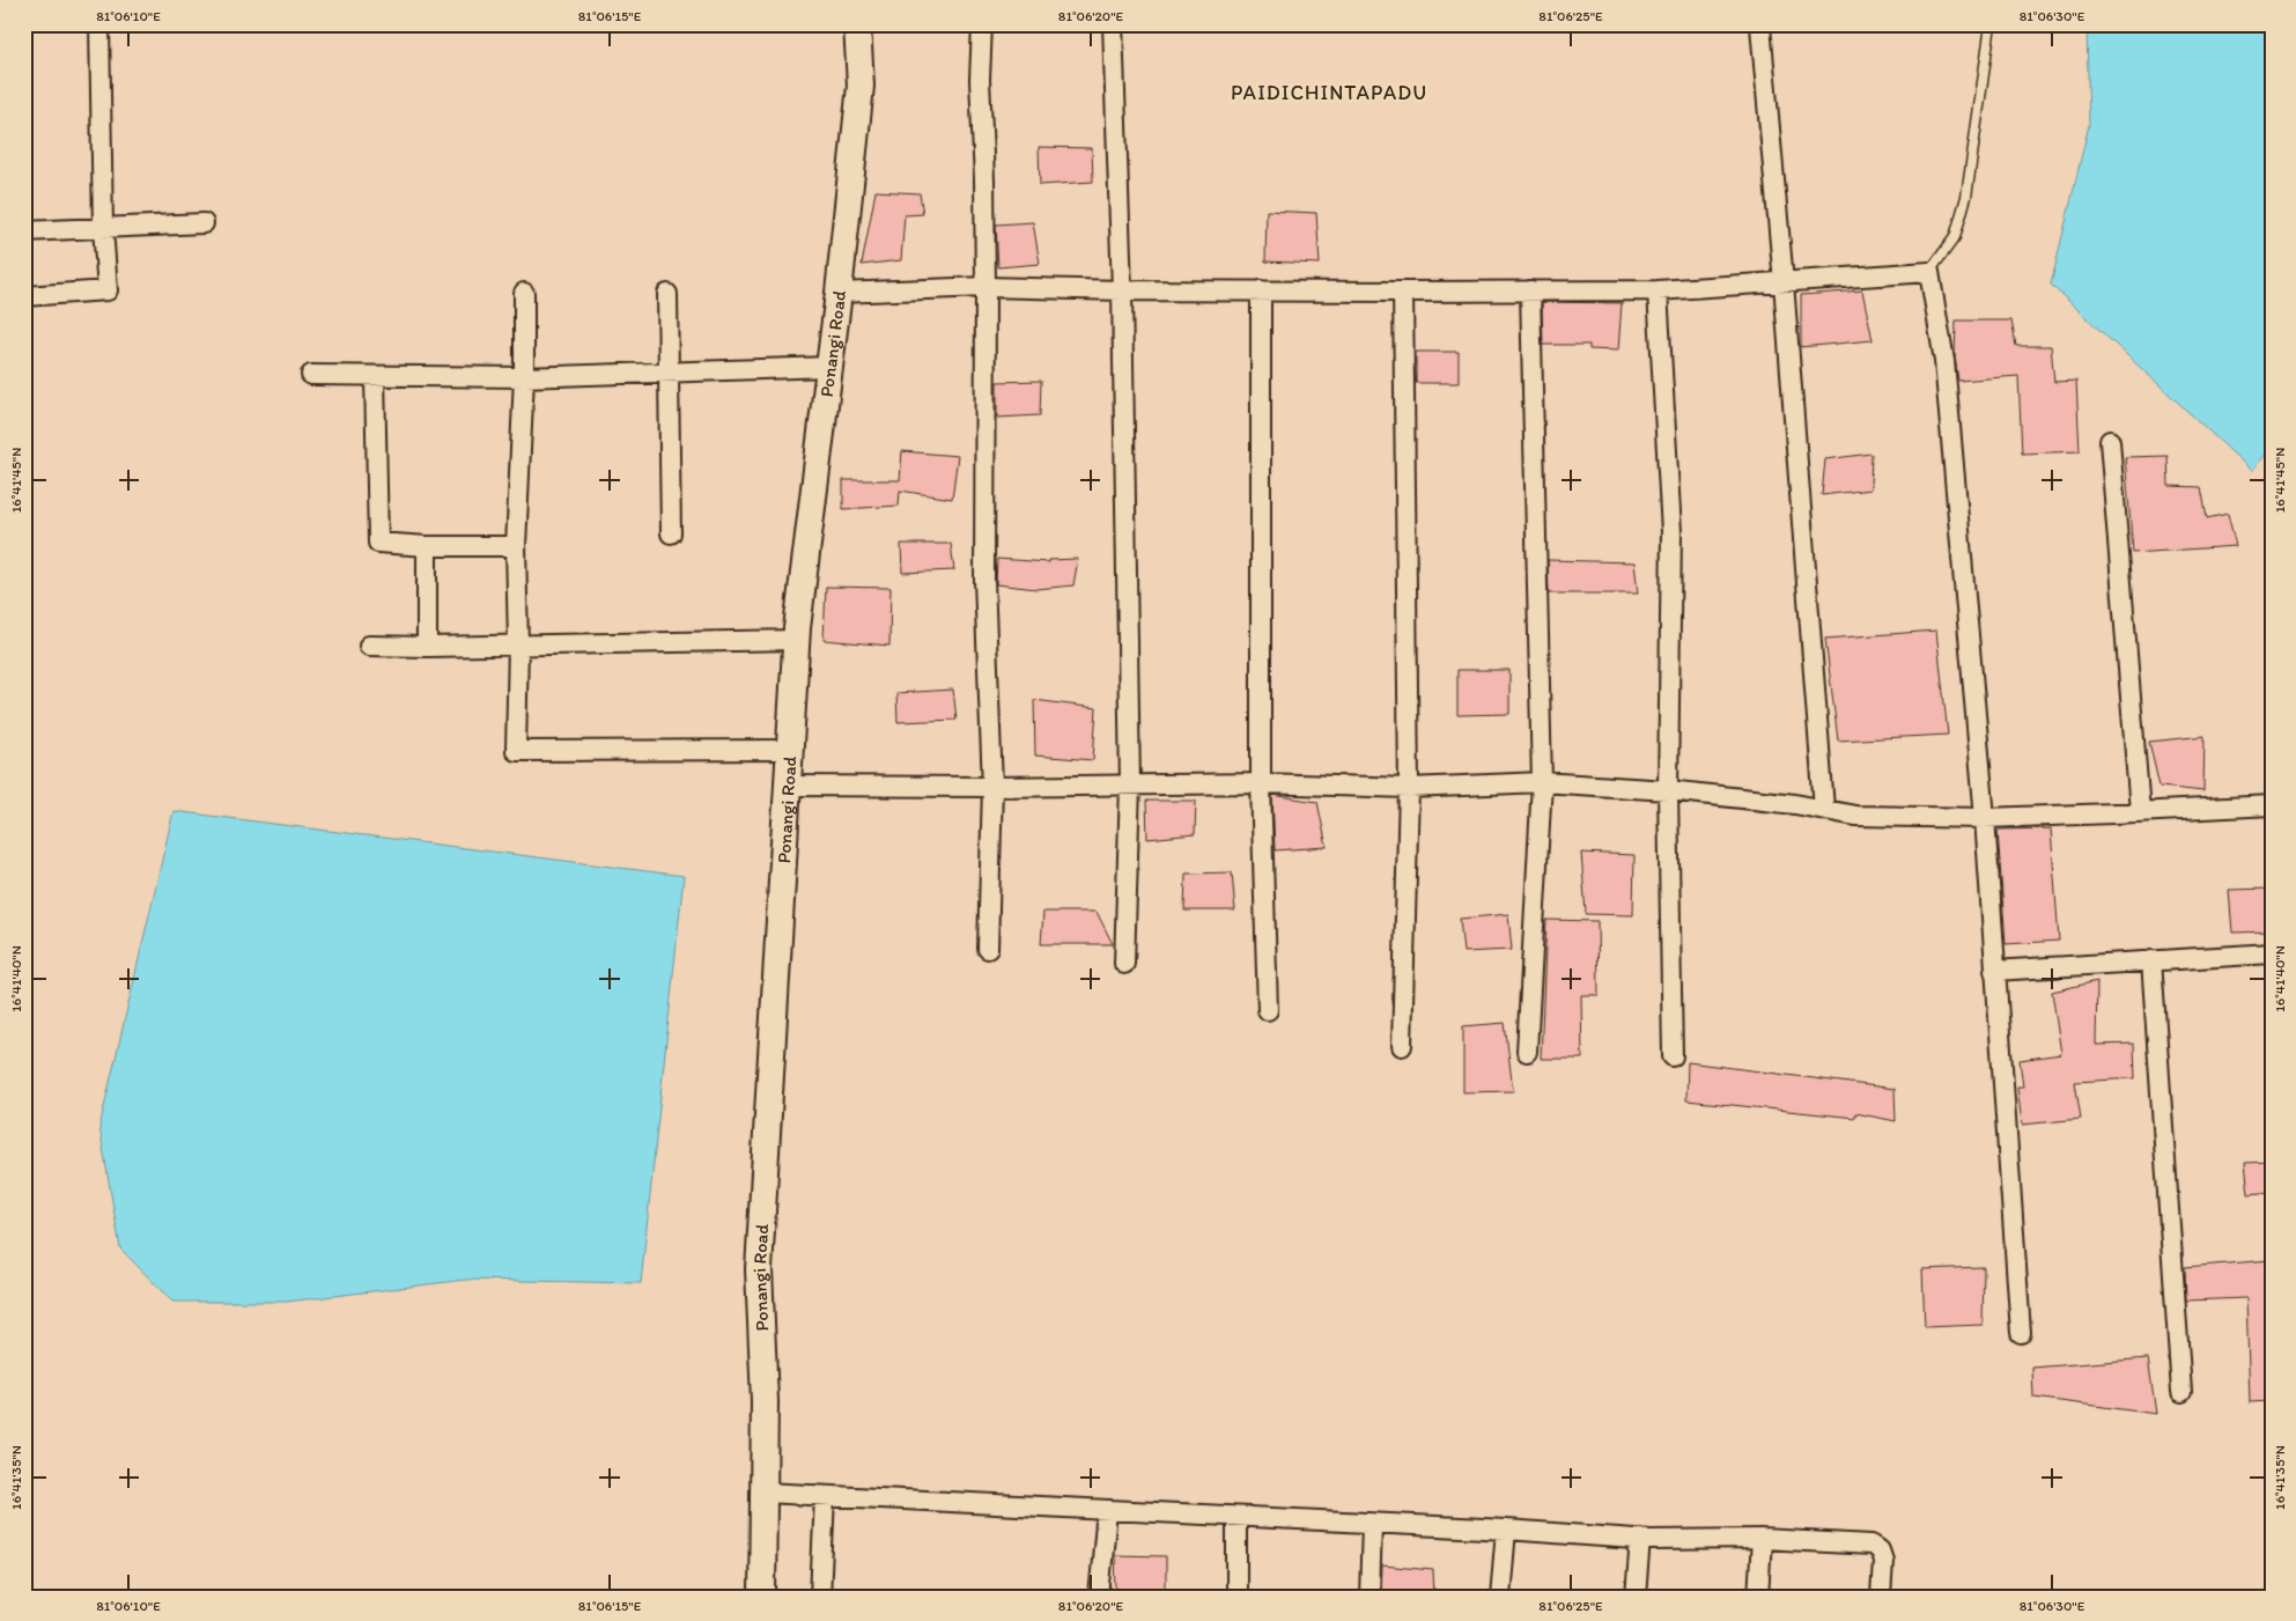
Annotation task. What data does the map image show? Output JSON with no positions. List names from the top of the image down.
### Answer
{
  "streets": {
    "street": ["Ponangi Road"]
  },
  "districts": ["PAIDICHINTAPADU"],
  "coordinates": [
    "81°06'10\"E",
    "81°06'15\"E",
    "81°06'20\"E",
    "81°06'25\"E",
    "81°06'30\"E",
    "16°41'45\"N",
    "16°41'40\"N",
    "16°41'35\"N"
  ]
}
